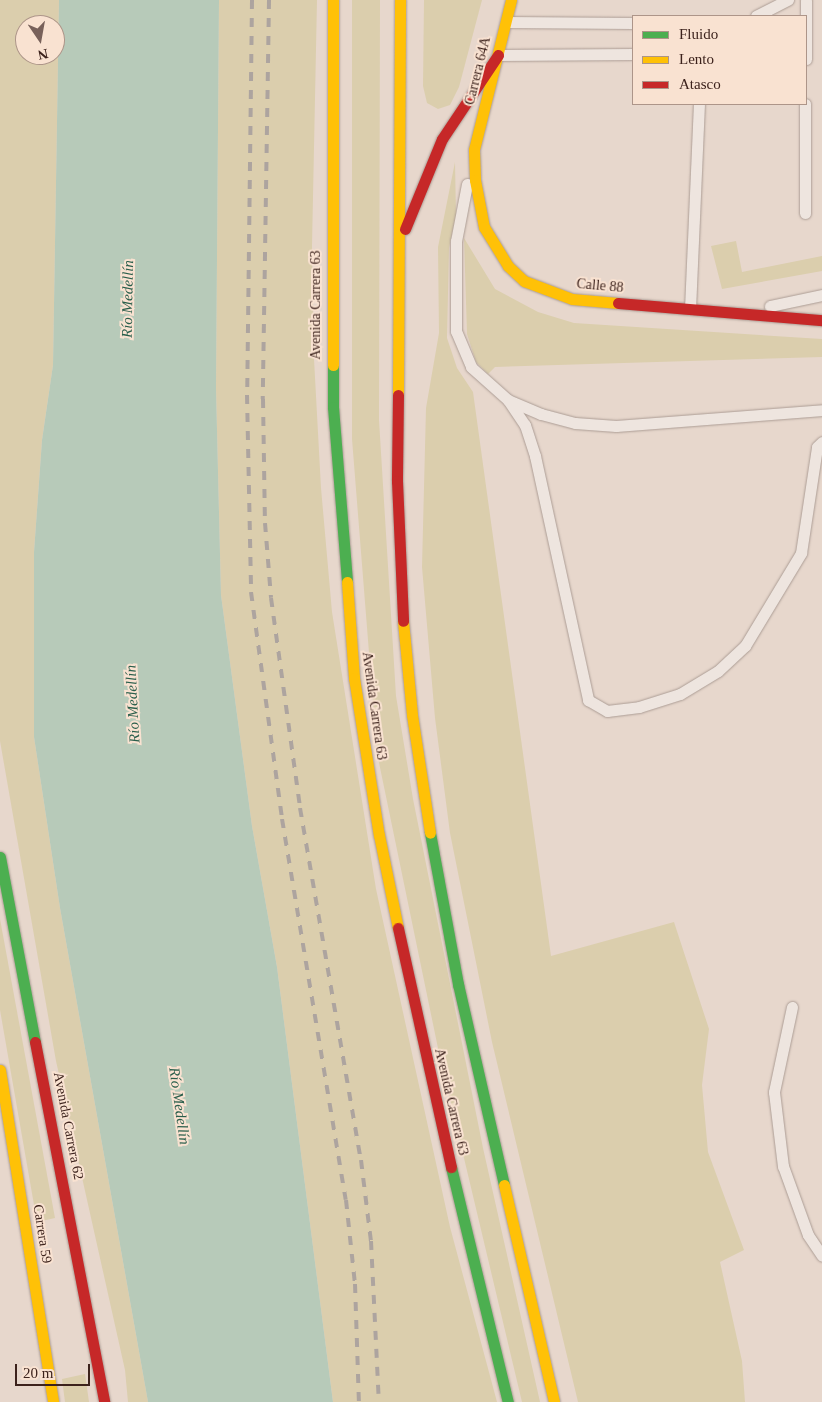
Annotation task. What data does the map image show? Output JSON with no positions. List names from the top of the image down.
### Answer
{
  "streets": {
    "main road": [
      "Carrera 64A",
      "Calle 88",
      "Avenida Carrera 63",
      "Avenida Carrera 62",
      "Carrera 59"
    ]
  },
  "crossings": [
    ["Carrera 64A", "Calle 88"]
  ],
  "water": ["Río Medellín"],
  "legend": ["Fluido", "Lento", "Atasco"],
  "scale_bar": "20 m",
  "north": "bottom"
}
